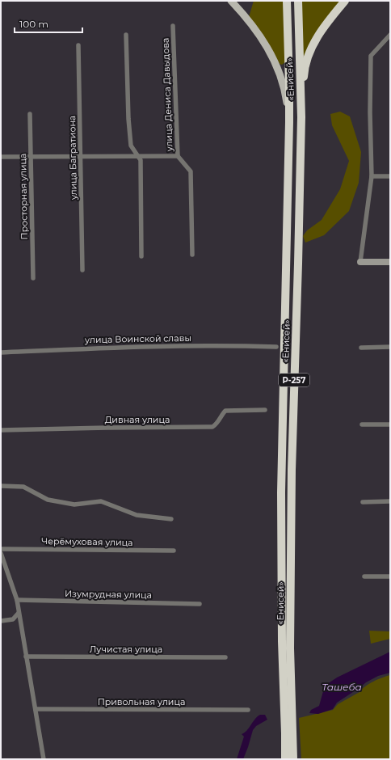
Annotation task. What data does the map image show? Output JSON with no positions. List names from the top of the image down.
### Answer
{
  "streets": {
    "highway": ["«Енисей»", "Р-257"],
    "street": [
      "улица Дениса Давыдова",
      "улица Багратиона",
      "Просторная улица",
      "улица Воинской славы",
      "Дивная улица",
      "Черёмуховая улица",
      "Изумрудная улица",
      "Лучистая улица",
      "Привольная улица"
    ]
  },
  "water": ["Ташеба"],
  "scale_bar": "100 m"
}
